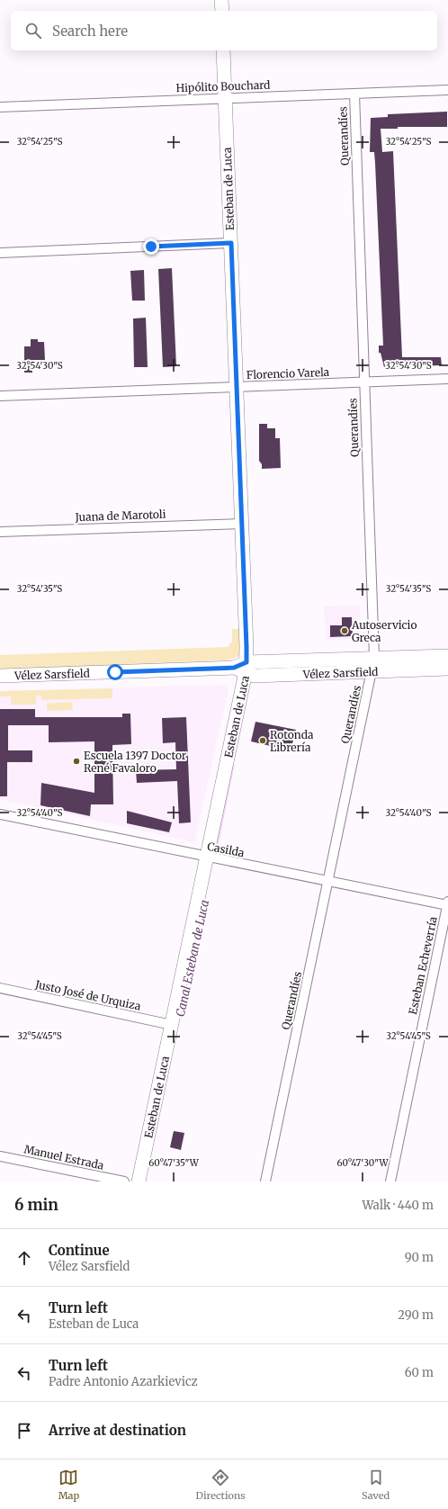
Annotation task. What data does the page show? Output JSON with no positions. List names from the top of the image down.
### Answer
{
  "streets": {
    "street": [
      "Hipólito Bouchard",
      "Querandíes",
      "Esteban de Luca",
      "Florencio Varela",
      "Juana de Marotoli",
      "Vélez Sarsfield",
      "Casilda",
      "Esteban Echeverría",
      "Justo José de Urquiza",
      "Manuel Estrada"
    ]
  },
  "crossings": [
    ["Hipólito Bouchard", "Querandíes"],
    ["Hipólito Bouchard", "Esteban de Luca"],
    ["Querandíes", "Florencio Varela"],
    ["Querandíes", "Vélez Sarsfield"],
    ["Querandíes", "Casilda"],
    ["Esteban de Luca", "Florencio Varela"],
    ["Esteban de Luca", "Juana de Marotoli"],
    ["Esteban de Luca", "Vélez Sarsfield"],
    ["Esteban de Luca", "Casilda"],
    ["Esteban de Luca", "Justo José de Urquiza"],
    ["Casilda", "Esteban Echeverría"]
  ],
  "water": ["Canal Esteban de Luca"],
  "places": ["Autoservicio Greca", "Rotonda Librería", "Escuela 1397 Doctor René Favaloro"],
  "page": {
    "search": "Search here",
    "heading": ["6 min", "Walk · 440 m"],
    "list": [
      ["Continue", "Vélez Sarsfield", "90 m"],
      ["Turn left", "Esteban de Luca", "290 m"],
      ["Turn left", "Padre Antonio Azarkievicz", "60 m"],
      "Arrive at destination"
    ],
    "nav": ["Map", "Directions", "Saved"]
  },
  "coordinates": [
    "32°54'25\"S",
    "32°54'30\"S",
    "32°54'35\"S",
    "32°54'40\"S",
    "32°54'45\"S",
    "60°47'35\"W",
    "60°47'30\"W"
  ]
}
